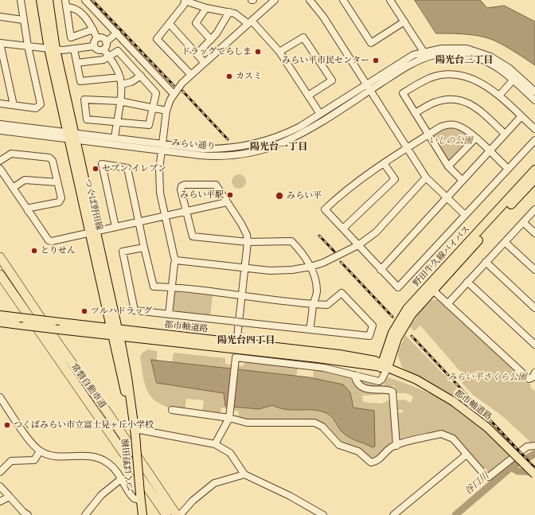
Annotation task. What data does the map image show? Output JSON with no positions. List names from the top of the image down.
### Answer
{
  "streets": {
    "highway": ["常磐自動車道"],
    "main road": ["つくば野田線", "野田牛久線バイパス", "都市軸道路"],
    "street": ["みらい通り"]
  },
  "crossings": [
    ["みらい通り", "つくば野田線"],
    ["つくば野田線", "都市軸道路"],
    ["野田牛久線バイパス", "都市軸道路"]
  ],
  "districts": ["陽光台三丁目", "陽光台一丁目", "陽光台四丁目"],
  "water": ["谷口川"],
  "parks": ["いしの公園", "みらい平さくら公園"],
  "places": [
    "ドラッグてらしま",
    "みらい平市民センター",
    "カスミ",
    "セブン-イレブン",
    "みらい平駅",
    "みらい平",
    "とりせん",
    "ツルハドラッグ",
    "つくばみらい市立富士見ヶ丘小学校"
  ]
}
